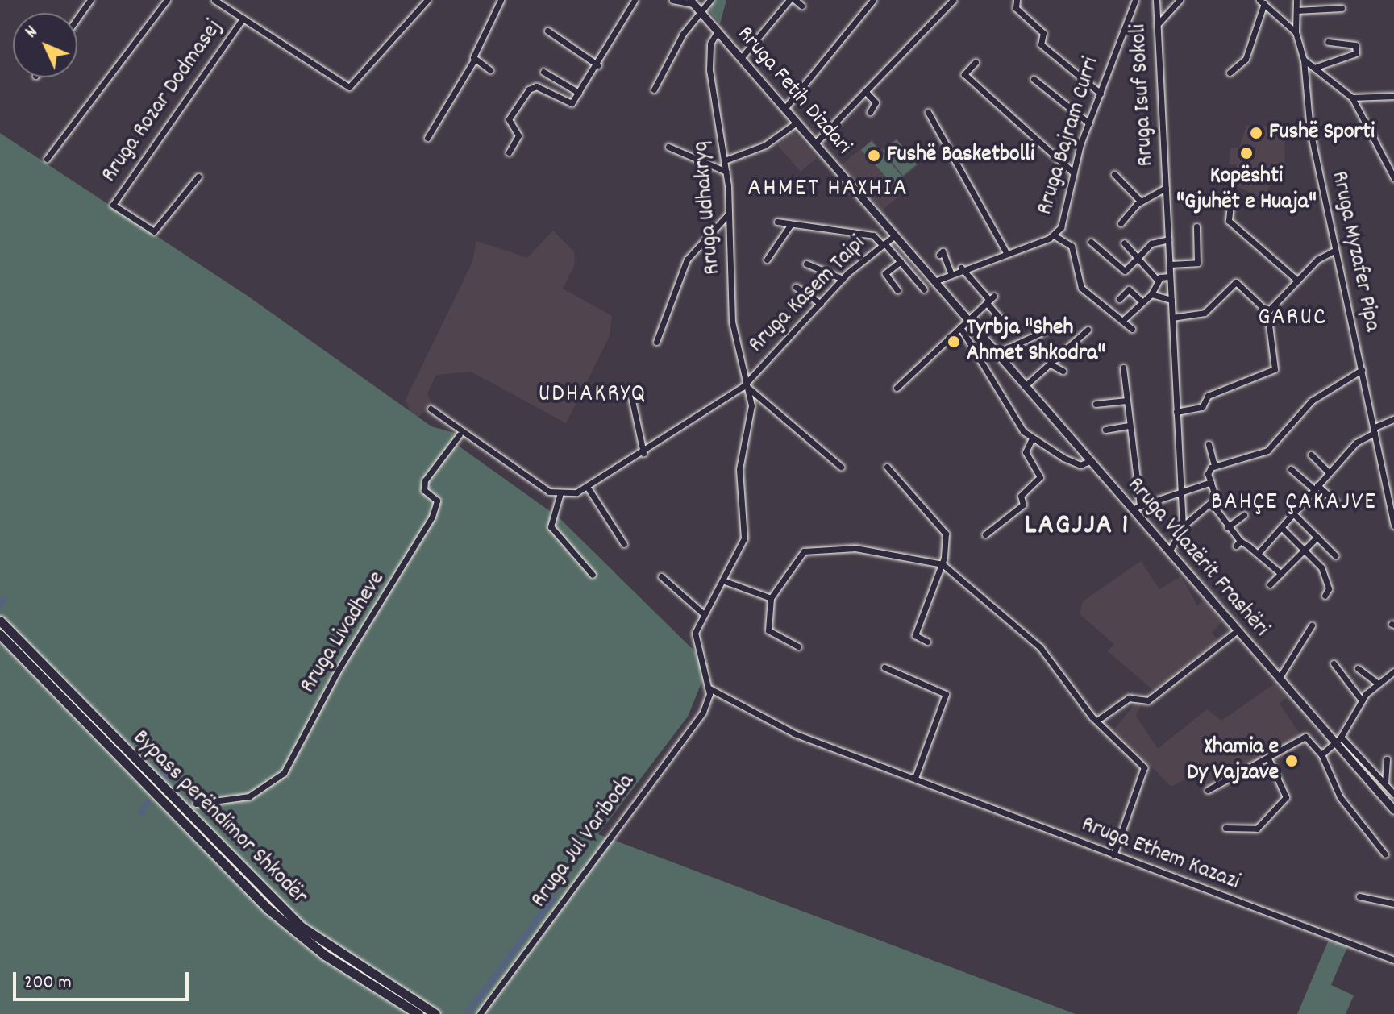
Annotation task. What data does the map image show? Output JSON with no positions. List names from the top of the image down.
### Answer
{
  "streets": {
    "highway": ["Bypass perëndimor Shkodër"],
    "main road": ["Rruga Fetih Dizdari", "Rruga Vllazërit Frashëri"],
    "street": [
      "Rruga Isuf Sokoli",
      "Rruga Rozar Dodmasej",
      "Rruga Bajram Curri",
      "Rruga Udhakryq",
      "Rruga Myzafer Pipa",
      "Rruga Kasem Taipi",
      "Rruga Livadheve",
      "Rruga Jul Variboda",
      "Rruga Ethem Kazazi"
    ]
  },
  "crossings": [
    ["Rruga Fetih Dizdari", "Rruga Bajram Curri"],
    ["Rruga Fetih Dizdari", "Rruga Udhakryq"],
    ["Rruga Fetih Dizdari", "Rruga Kasem Taipi"],
    ["Rruga Fetih Dizdari", "Rruga Vllazërit Frashëri"],
    ["Rruga Udhakryq", "Rruga Kasem Taipi"],
    ["Rruga Udhakryq", "Rruga Jul Variboda"],
    ["Rruga Udhakryq", "Rruga Ethem Kazazi"],
    ["Rruga Jul Variboda", "Rruga Ethem Kazazi"]
  ],
  "districts": [
    "AHMET HAXHIA",
    "GARUC",
    "UDHAKRYQ",
    "BAHÇE ÇAKAJVE",
    "LAGJJA 1"
  ],
  "places": [
    "Fushë Sporti",
    "Kopështi \"Gjuhët e Huaja\"",
    "Fushë Basketbolli",
    "Tyrbja \"Sheh Ahmet Shkodra\"",
    "Xhamia e Dy Vajzave"
  ],
  "scale_bar": "200 m",
  "north": "top left"
}
